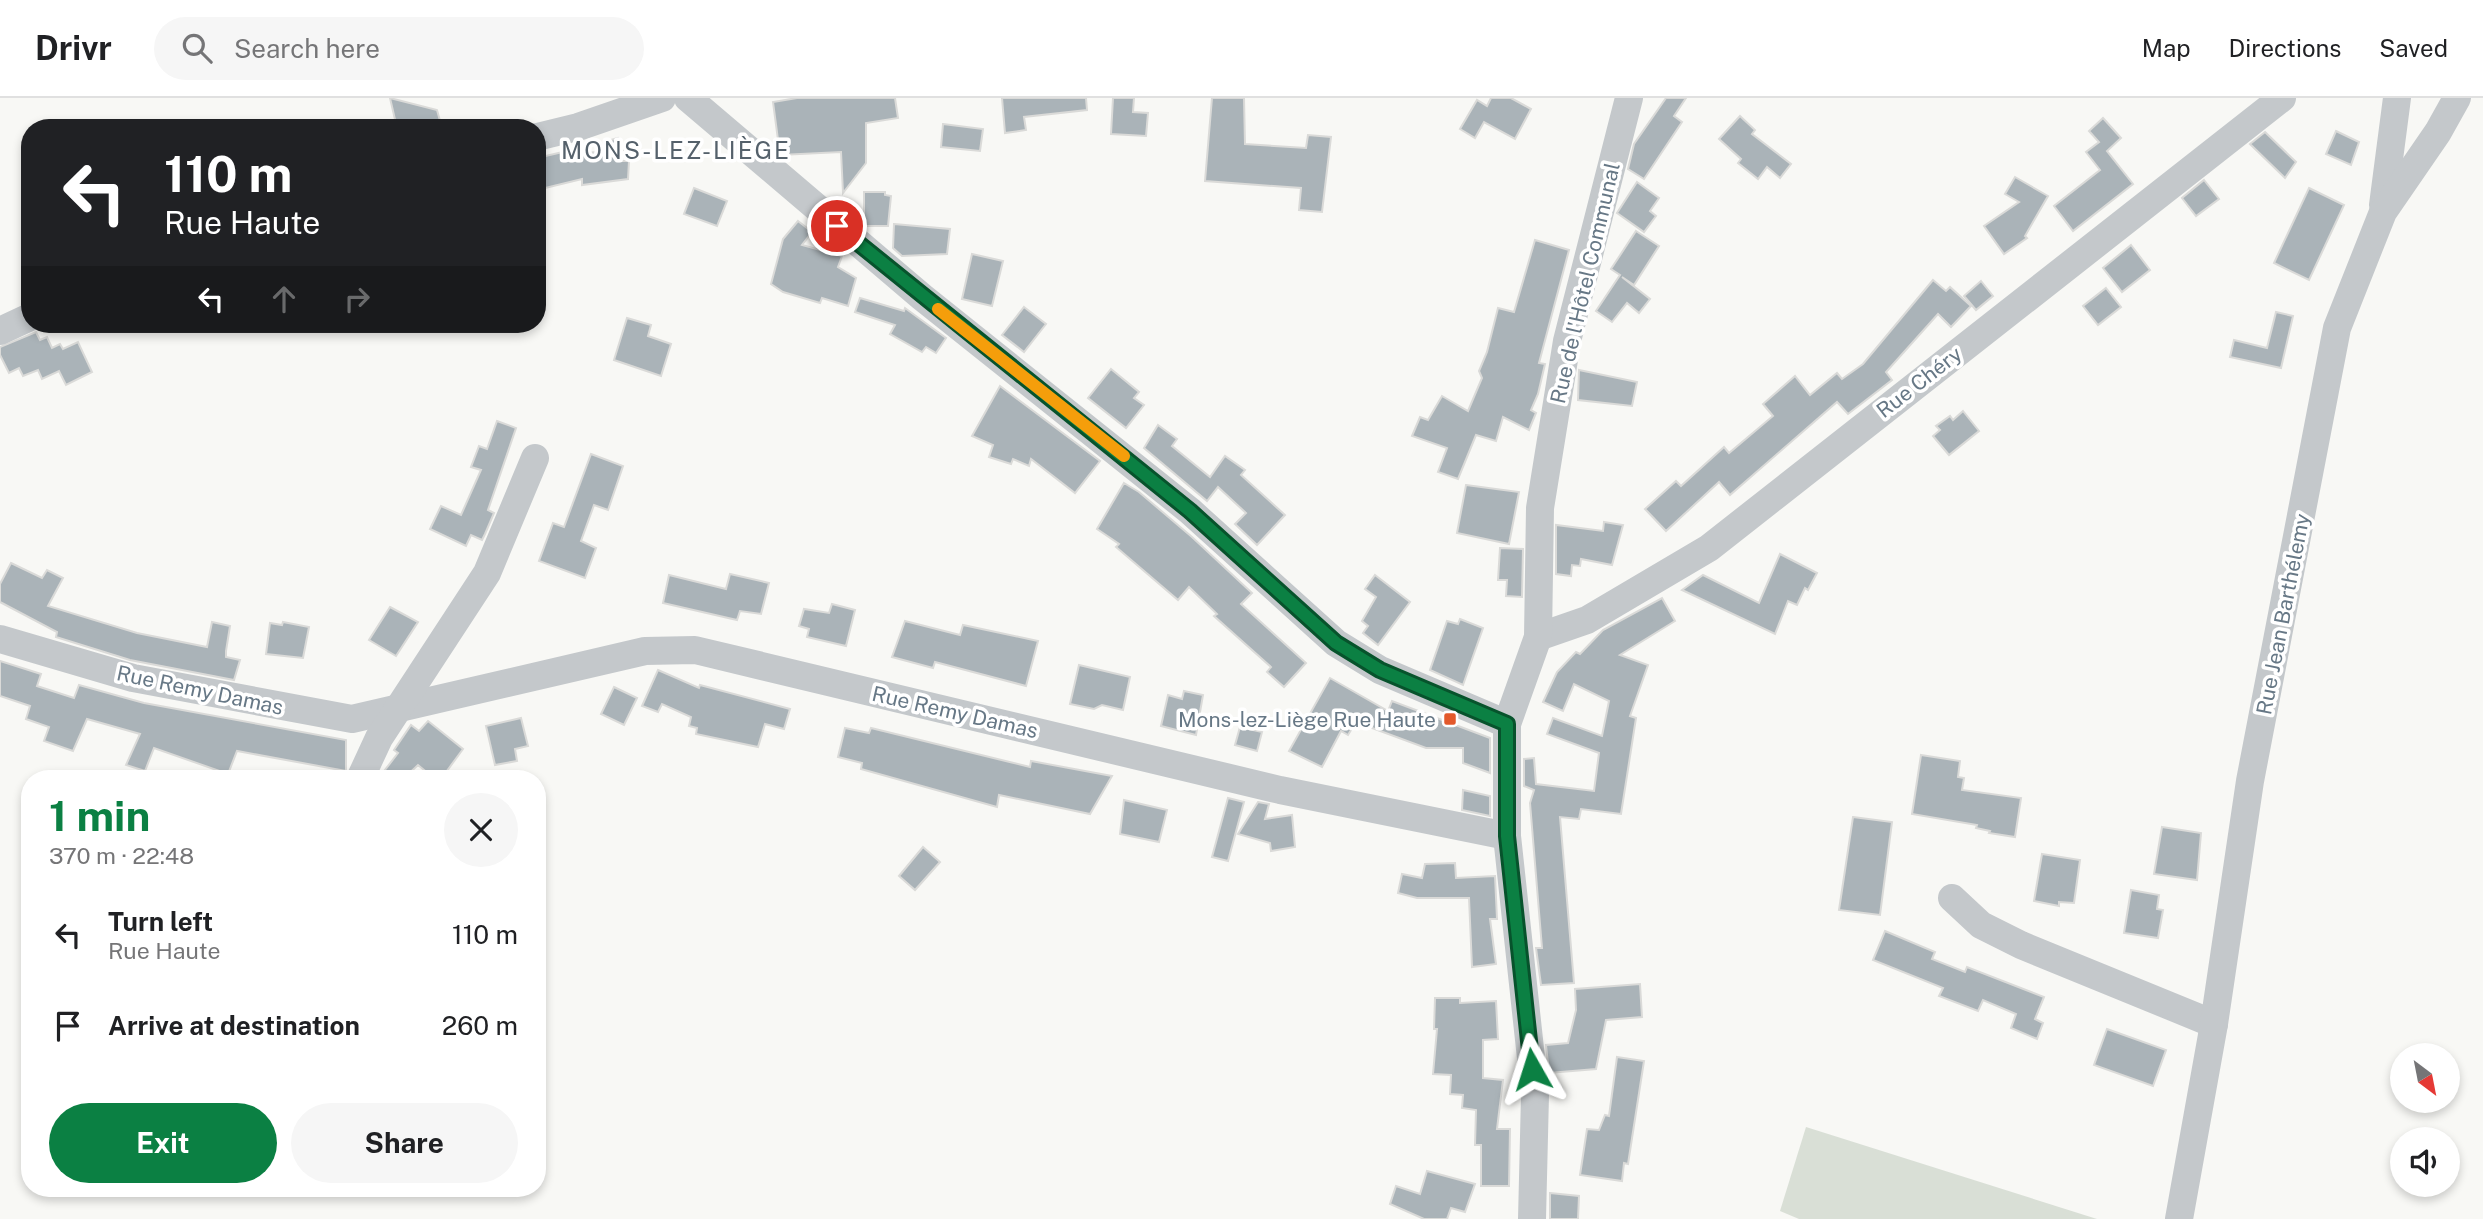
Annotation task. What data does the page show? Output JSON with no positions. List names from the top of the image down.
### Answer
{
  "streets": {
    "street": [
      "Rue de l'Hôtel Communal",
      "Rue Chéry",
      "Rue Jean Barthélemy",
      "Rue Remy Damas"
    ]
  },
  "crossings": [
    ["Rue de l'Hôtel Communal", "Rue Chéry"],
    ["Rue de l'Hôtel Communal", "Rue Remy Damas"]
  ],
  "districts": ["MONS-LEZ-LIÈGE"],
  "places": {
    "transit": ["Mons-lez-Liège Rue Haute"]
  },
  "north": "bottom right",
  "page": {
    "header": "Drivr",
    "search": "Search here",
    "nav": ["Map", "Directions", "Saved"],
    "turn": ["110 m", "Rue Haute"],
    "heading": ["1 min", "370 m · 22:48"],
    "list": [
      {
        "name": "Turn left",
        "note": "Rue Haute",
        "value": "110 m"
      },
      {
        "name": "Arrive at destination",
        "value": "260 m"
      }
    ],
    "buttons": ["Exit", "Share"]
  }
}
